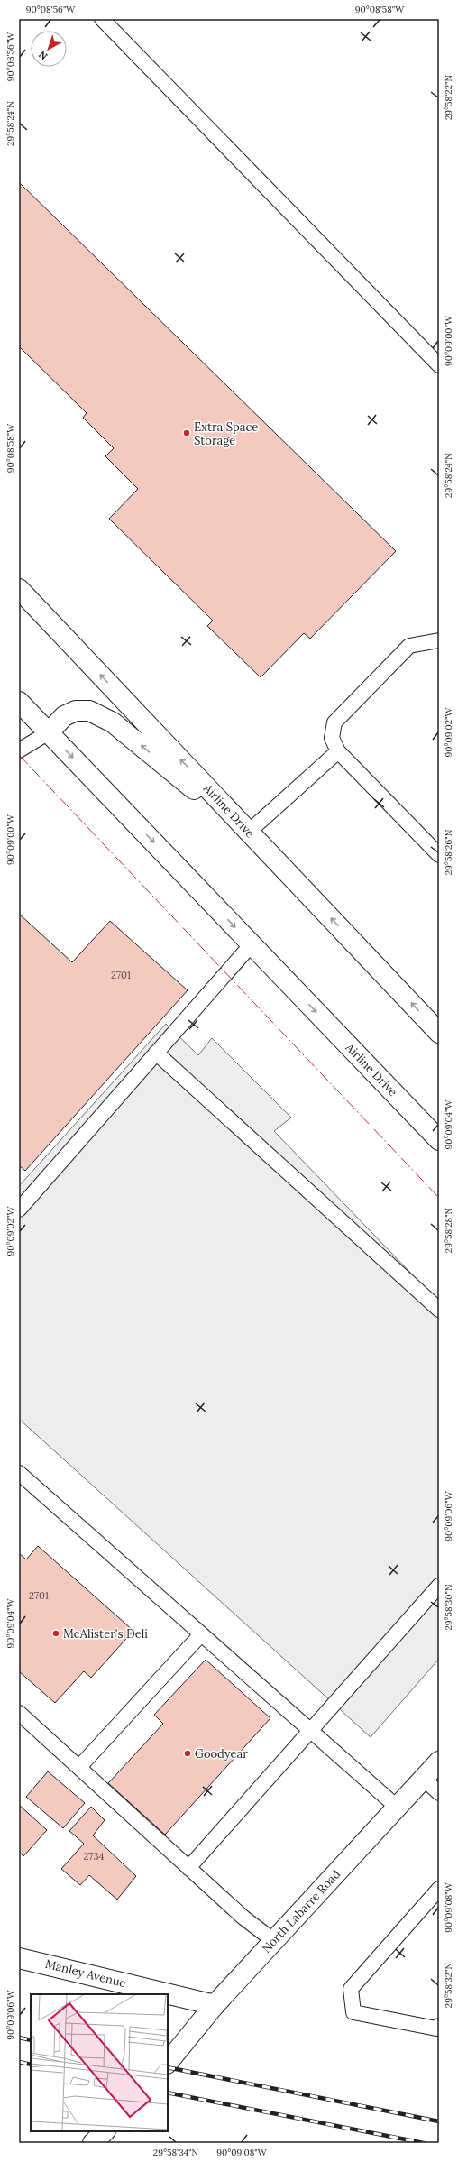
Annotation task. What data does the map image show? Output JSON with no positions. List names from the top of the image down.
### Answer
{
  "streets": {
    "main road": ["Airline Drive", "North Labarre Road", "Manley Avenue"]
  },
  "crossings": [
    ["North Labarre Road", "Manley Avenue"]
  ],
  "places": ["Extra Space Storage", "McAlister's Deli", "Goodyear"],
  "house_numbers": ["2701", "2701", "2734"],
  "north": "bottom left",
  "coordinates": [
    "90°08'56\"W",
    "90°08'58\"W",
    "29°58'22\"N",
    "29°58'24\"N",
    "90°09'00\"W",
    "90°09'02\"W",
    "29°58'26\"N",
    "90°09'04\"W",
    "29°58'28\"N",
    "90°09'06\"W",
    "29°58'30\"N",
    "90°09'08\"W",
    "29°58'32\"N",
    "29°58'34\"N"
  ]
}
